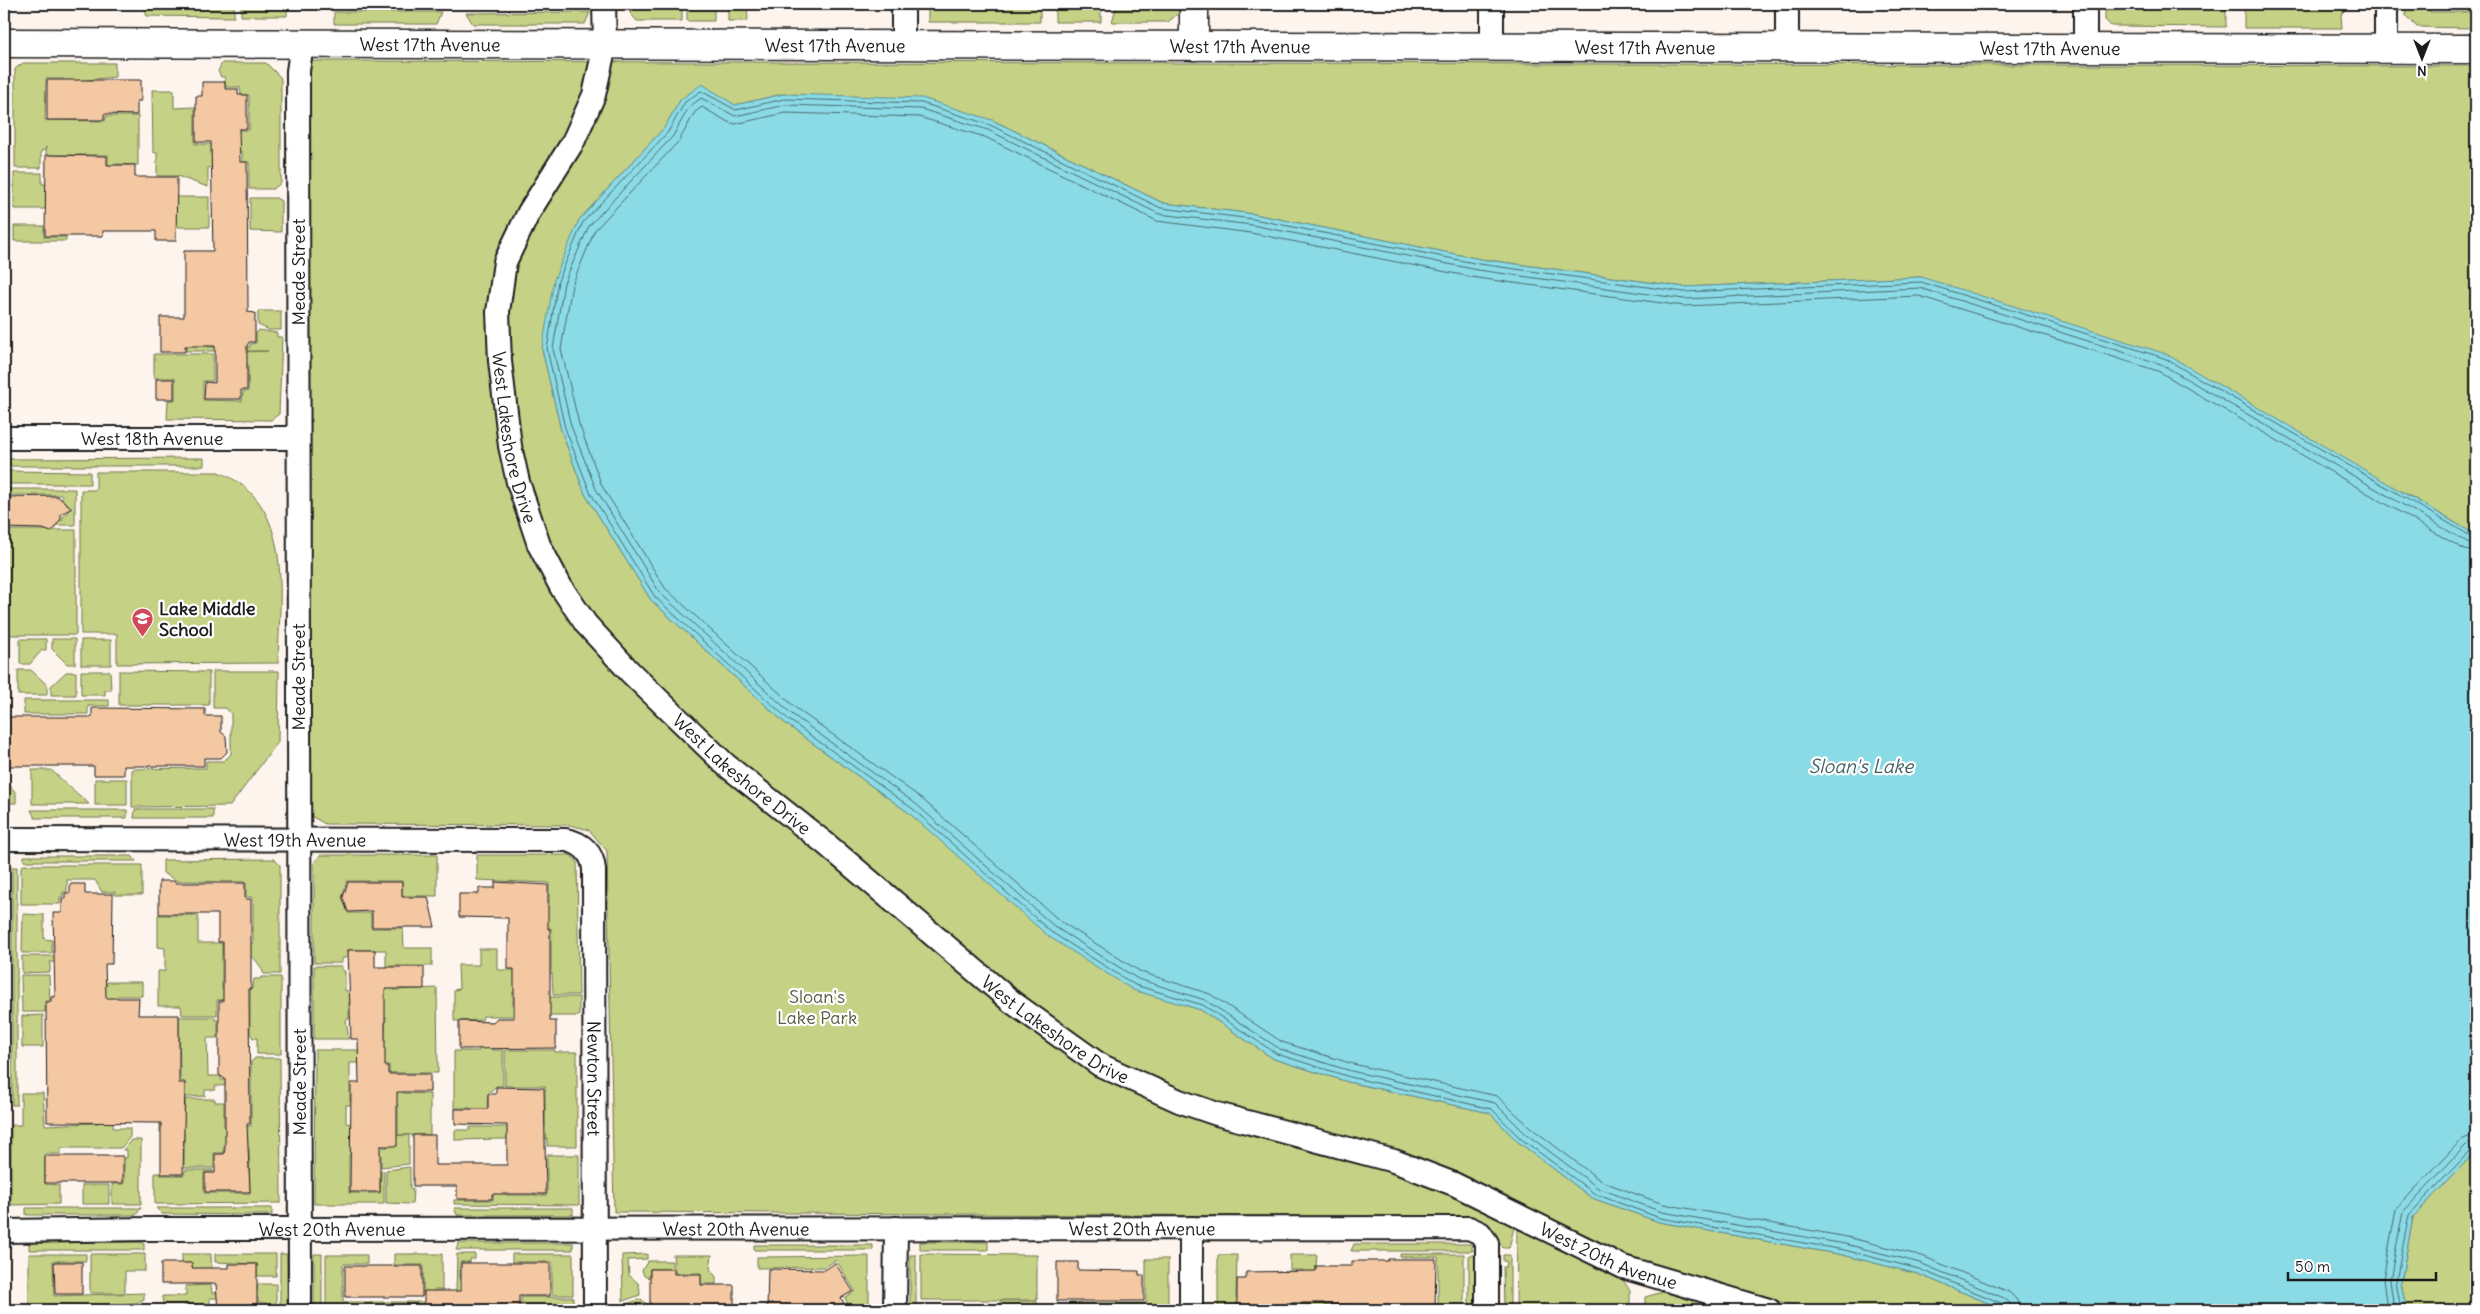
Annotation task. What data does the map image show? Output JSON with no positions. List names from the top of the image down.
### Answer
{
  "streets": {
    "street": [
      "West 17th Avenue",
      "Meade Street",
      "West Lakeshore Drive",
      "West 18th Avenue",
      "West 19th Avenue",
      "Newton Street",
      "West 20th Avenue"
    ]
  },
  "crossings": [
    ["West 17th Avenue", "Meade Street"],
    ["West 17th Avenue", "West Lakeshore Drive"],
    ["Meade Street", "West 18th Avenue"],
    ["Meade Street", "West 19th Avenue"],
    ["Meade Street", "West 20th Avenue"],
    ["West Lakeshore Drive", "West 20th Avenue"],
    ["West 19th Avenue", "Newton Street"],
    ["Newton Street", "West 20th Avenue"]
  ],
  "water": ["Sloan's Lake"],
  "parks": ["Sloan's Lake Park"],
  "places": {
    "school or university": ["Lake Middle School"]
  },
  "scale_bar": "50 m",
  "north": "bottom"
}
